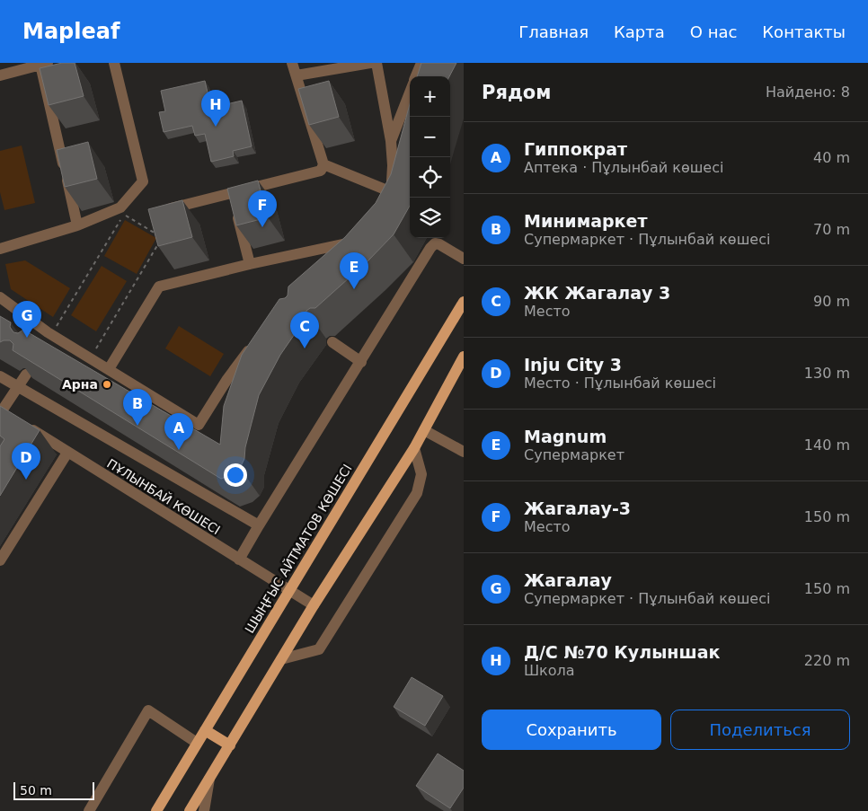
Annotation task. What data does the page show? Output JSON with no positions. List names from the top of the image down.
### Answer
{
  "streets": {
    "main road": ["ШЫҢҒЫС АЙТМАТОВ КӨШЕСІ"],
    "street": ["ПҰЛЫНБАЙ КӨШЕСІ"]
  },
  "crossings": [
    ["ПҰЛЫНБАЙ КӨШЕСІ", "ШЫҢҒЫС АЙТМАТОВ КӨШЕСІ"]
  ],
  "places": ["Арна"],
  "scale_bar": "50 m",
  "page": {
    "header": "Mapleaf",
    "nav": [
      "Главная",
      "Карта",
      "О нас",
      "Контакты"
    ],
    "heading": ["Рядом", "Найдено: 8"],
    "map_buttons": ["+", "−"],
    "pins": [
      "H",
      "F",
      "E",
      "G",
      "C",
      "B",
      "A",
      "D"
    ],
    "list": [
      {
        "mark": "A",
        "name": "Гиппократ",
        "note": "Аптека · Пұлынбай көшесі",
        "value": "40 m"
      },
      {
        "mark": "B",
        "name": "Минимаркет",
        "note": "Супермаркет · Пұлынбай көшесі",
        "value": "70 m"
      },
      {
        "mark": "C",
        "name": "ЖК Жагалау 3",
        "note": "Место",
        "value": "90 m"
      },
      {
        "mark": "D",
        "name": "Inju City 3",
        "note": "Место · Пұлынбай көшесі",
        "value": "130 m"
      },
      {
        "mark": "E",
        "name": "Magnum",
        "note": "Супермаркет",
        "value": "140 m"
      },
      {
        "mark": "F",
        "name": "Жагалау-3",
        "note": "Место",
        "value": "150 m"
      },
      {
        "mark": "G",
        "name": "Жагалау",
        "note": "Супермаркет · Пұлынбай көшесі",
        "value": "150 m"
      },
      {
        "mark": "H",
        "name": "Д/С №70 Кулыншак",
        "note": "Школа",
        "value": "220 m"
      }
    ],
    "buttons": ["Сохранить", "Поделиться"],
    "scale": "50 m"
  }
}
